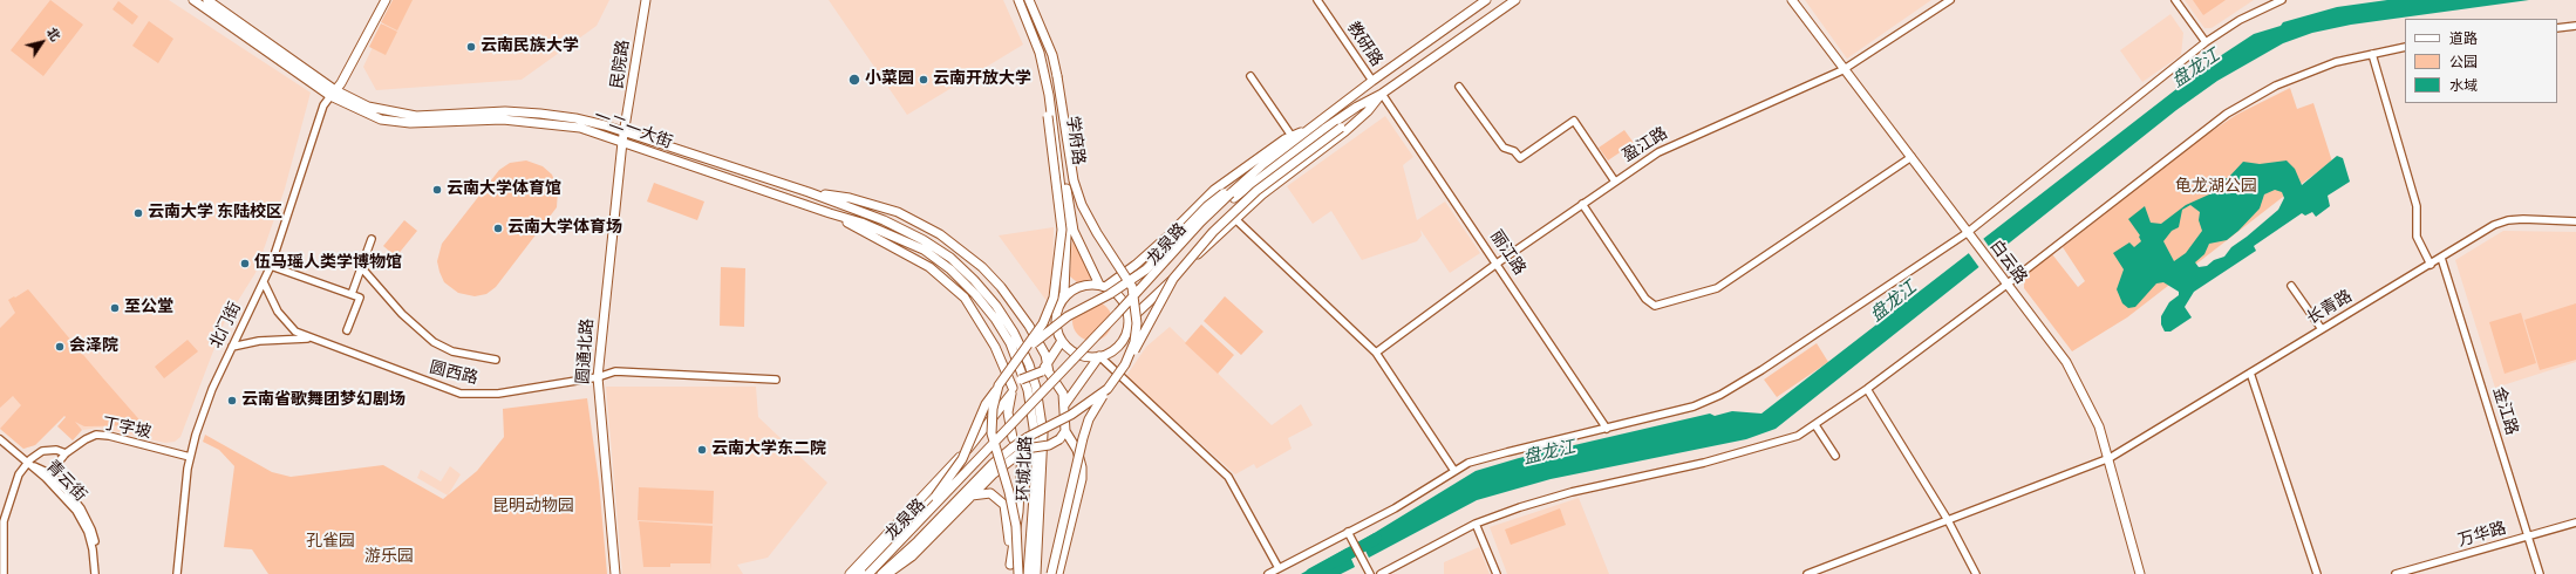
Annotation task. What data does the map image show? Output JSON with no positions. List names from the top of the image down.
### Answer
{
  "streets": {
    "main road": [
      "民院路",
      "一二一大街",
      "学府路",
      "龙泉路",
      "白云路",
      "圆通北路",
      "环城北路"
    ],
    "street": [
      "教研路",
      "盈江路",
      "丽江路",
      "长青路",
      "北门街",
      "圆西路",
      "金江路",
      "丁字坡",
      "青云街",
      "万华路"
    ]
  },
  "crossings": [
    ["民院路", "一二一大街"],
    ["民院路", "圆通北路"],
    ["一二一大街", "北门街"],
    ["一二一大街", "圆通北路"],
    ["一二一大街", "环城北路"],
    ["盈江路", "丽江路"],
    ["盈江路", "白云路"],
    ["龙泉路", "丽江路"],
    ["白云路", "长青路"],
    ["长青路", "金江路"],
    ["北门街", "圆西路"],
    ["北门街", "丁字坡"],
    ["圆通北路", "圆西路"],
    ["金江路", "万华路"],
    ["丁字坡", "青云街"]
  ],
  "water": ["盘龙江"],
  "parks": [
    "龟龙湖公园",
    "昆明动物园",
    "孔雀园",
    "游乐园"
  ],
  "places": [
    "云南民族大学",
    "小菜园",
    "云南开放大学",
    "云南大学体育馆",
    "云南大学 东陆校区",
    "云南大学体育场",
    "伍马瑶人类学博物馆",
    "至公堂",
    "会泽院",
    "云南省歌舞团梦幻剧场",
    "云南大学东二院"
  ],
  "legend": ["道路", "公园", "水域"],
  "north": "top right"
}
